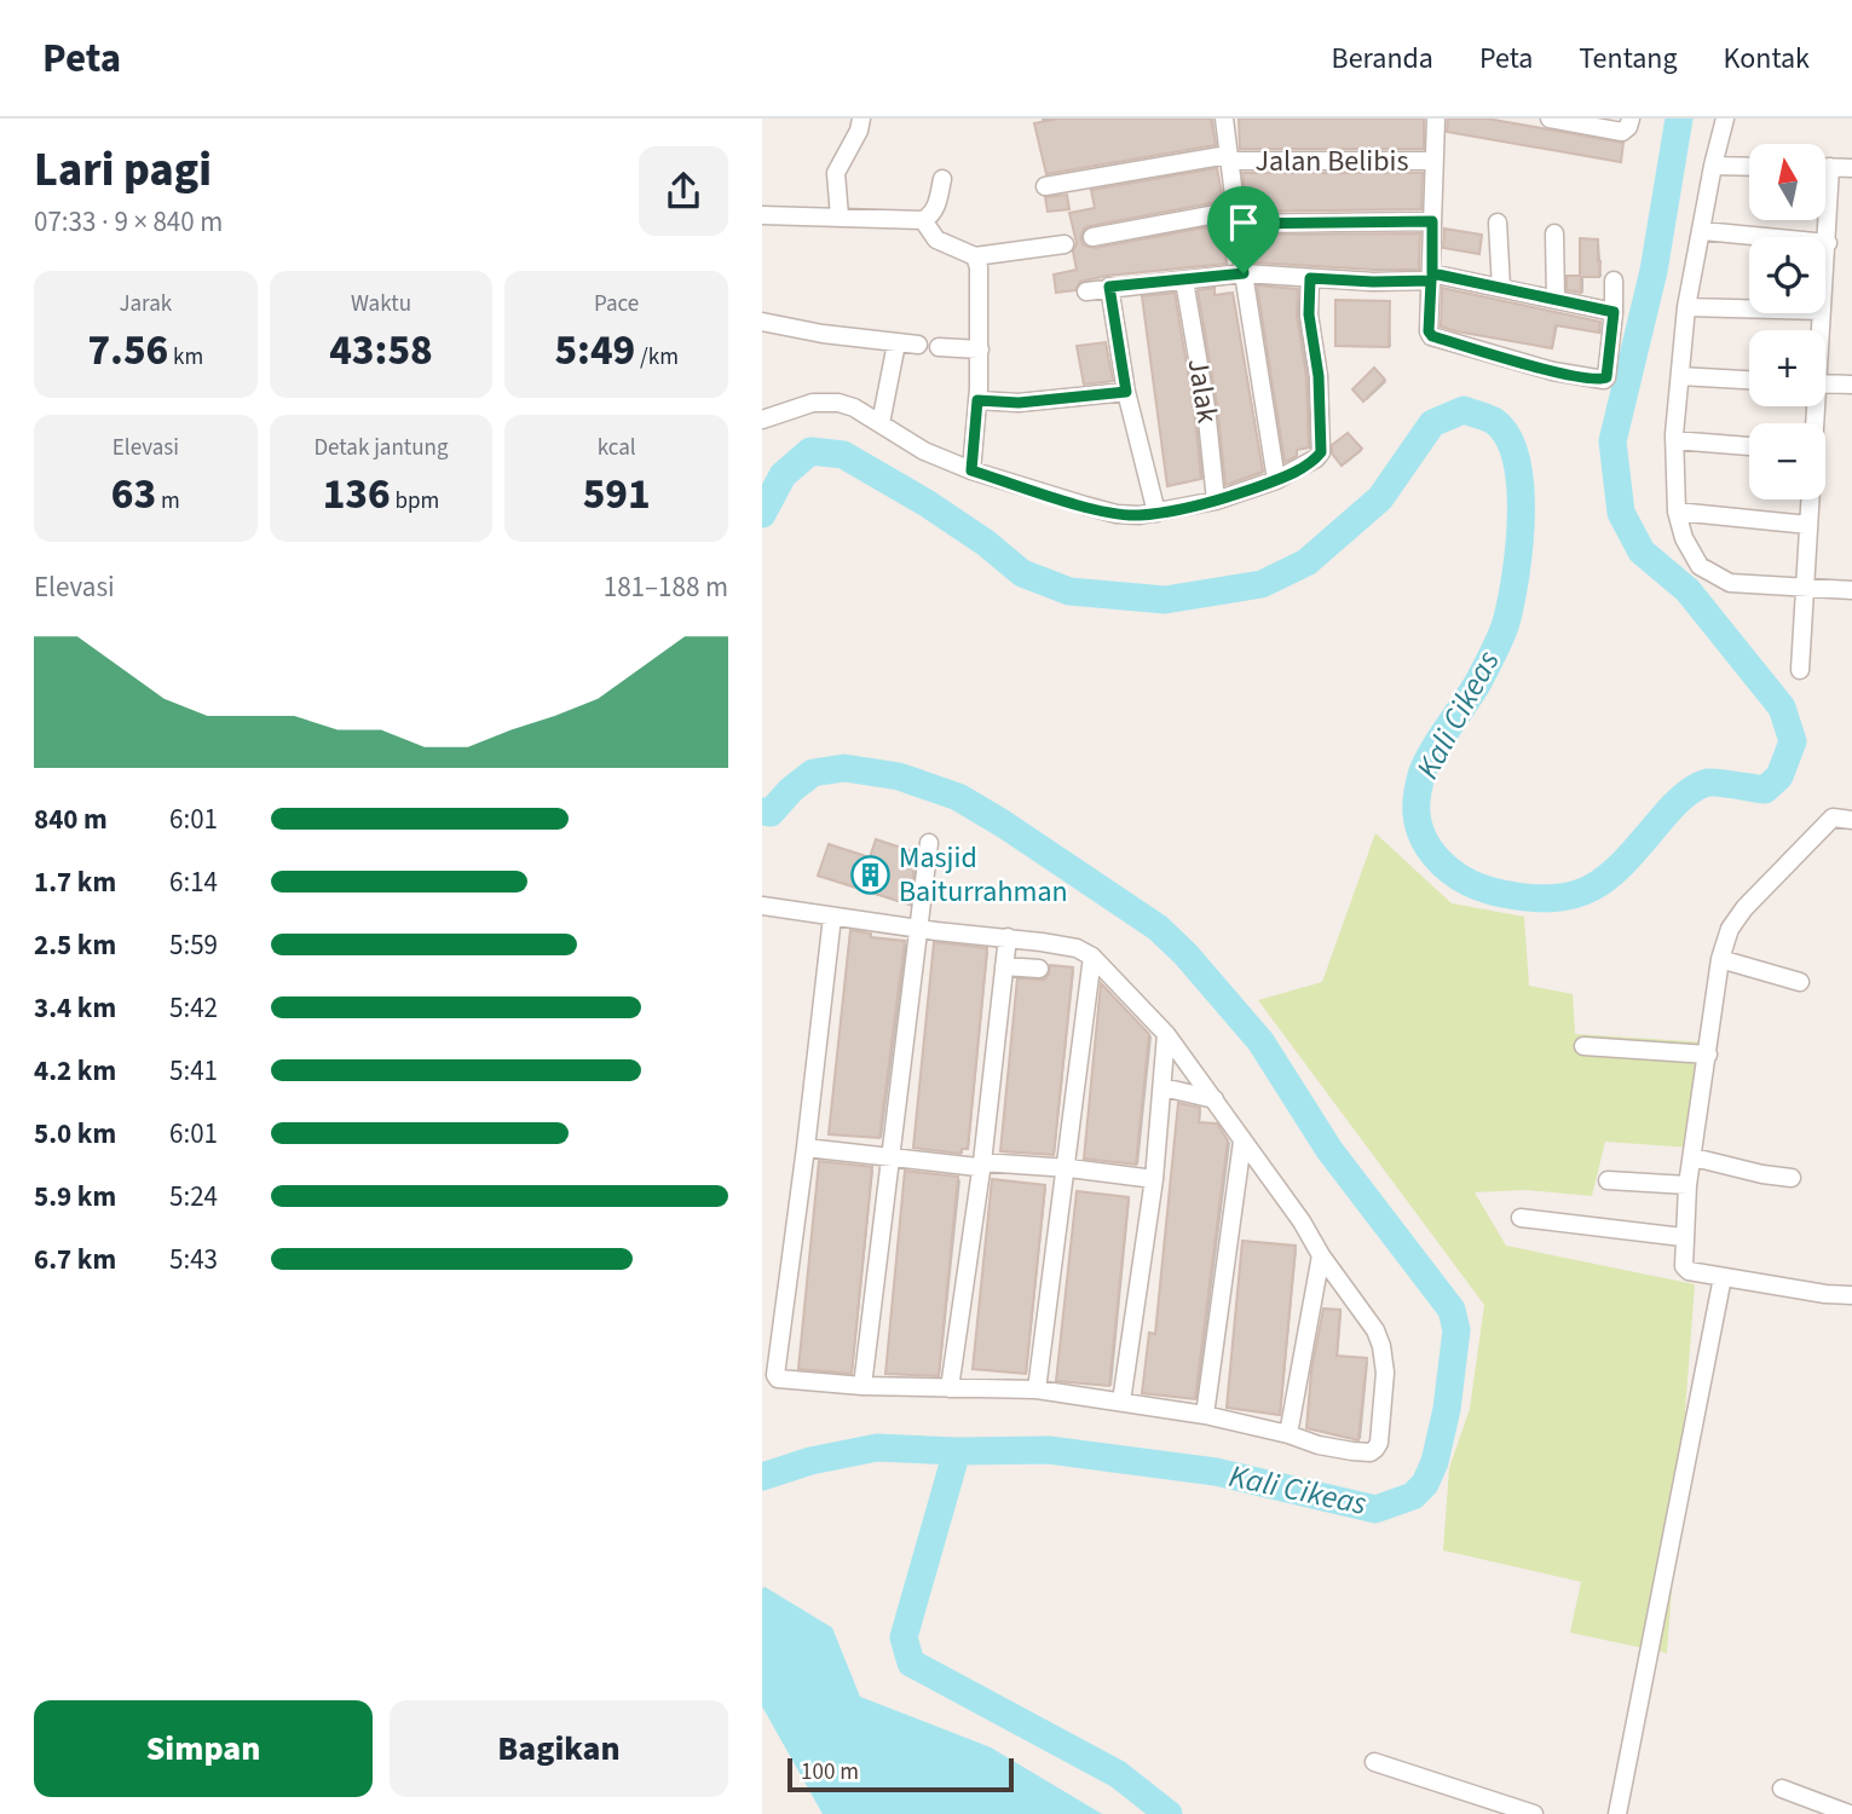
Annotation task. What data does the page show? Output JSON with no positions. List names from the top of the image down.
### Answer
{
  "streets": {
    "street": ["Jalan Belibis", "Jalak"]
  },
  "water": ["Kali Cikeas"],
  "places": {
    "building": ["Masjid Baiturrahman"]
  },
  "scale_bar": "100 m",
  "north": "top",
  "page": {
    "header": "Peta",
    "nav": [
      "Beranda",
      "Peta",
      "Tentang",
      "Kontak"
    ],
    "heading": ["Lari pagi", "07:33 · 9 × 840 m"],
    "map_buttons": ["+", "−"],
    "stats": [
      ["Jarak", "7.56 km"],
      ["Waktu", "43:58"],
      ["Pace", "5:49 /km"],
      ["Elevasi", "63 m"],
      ["Detak jantung", "136 bpm"],
      ["kcal", "591"]
    ],
    "chart": ["Elevasi", "181–188 m"],
    "list": [
      {
        "name": "840 m",
        "note": "6:01"
      },
      {
        "name": "1.7 km",
        "note": "6:14"
      },
      {
        "name": "2.5 km",
        "note": "5:59"
      },
      {
        "name": "3.4 km",
        "note": "5:42"
      },
      {
        "name": "4.2 km",
        "note": "5:41"
      },
      {
        "name": "5.0 km",
        "note": "6:01"
      },
      {
        "name": "5.9 km",
        "note": "5:24"
      },
      {
        "name": "6.7 km",
        "note": "5:43"
      }
    ],
    "buttons": ["Simpan", "Bagikan"],
    "scale": "100 m"
  }
}
